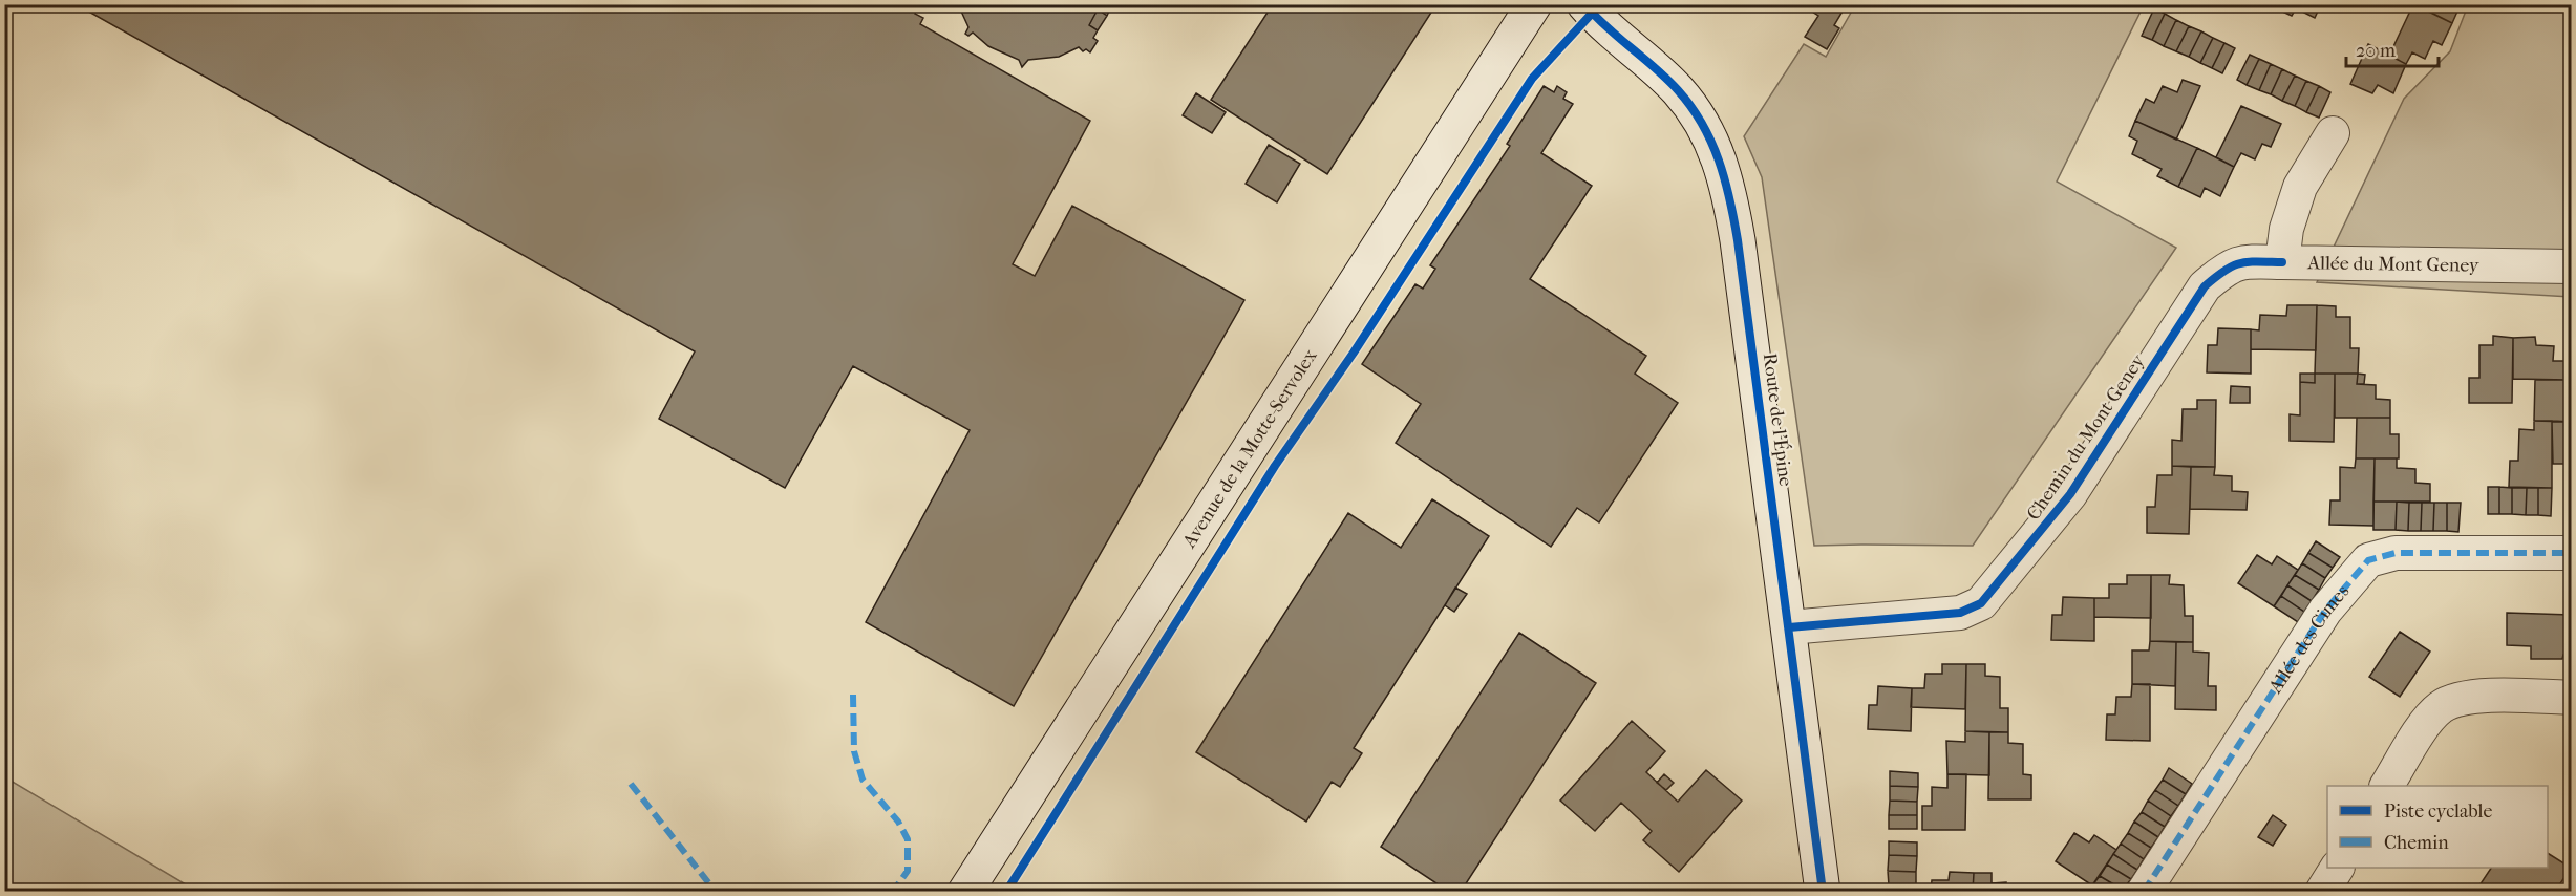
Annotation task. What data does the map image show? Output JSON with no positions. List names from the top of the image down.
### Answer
{
  "streets": {
    "main road": ["Route de l'Épine", "Avenue de la Motte-Servolex"],
    "street": ["Allée du Mont Geney", "Chemin du Mont Geney", "Allée des Cimes"]
  },
  "crossings": [
    ["Allée du Mont Geney", "Chemin du Mont Geney"],
    ["Route de l'Épine", "Chemin du Mont Geney"]
  ],
  "legend": ["Piste cyclable", "Chemin"],
  "scale_bar": "20 m"
}
